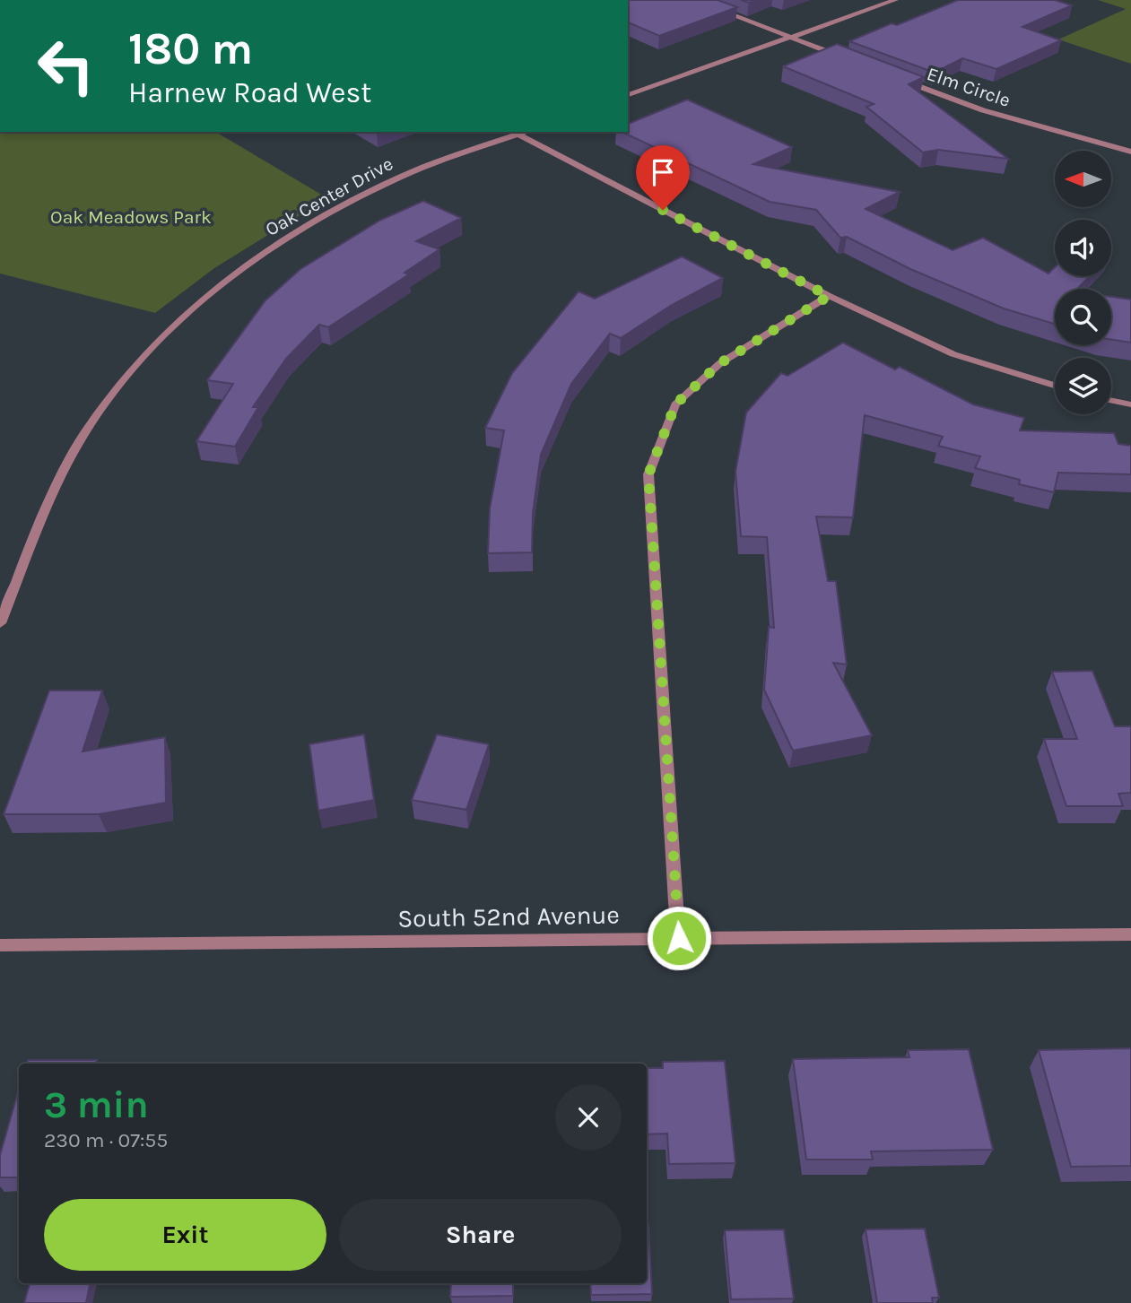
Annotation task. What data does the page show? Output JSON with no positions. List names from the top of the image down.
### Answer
{
  "streets": {
    "street": ["Elm Circle", "Oak Center Drive", "South 52nd Avenue"]
  },
  "parks": ["Oak Meadows Park"],
  "north": "left",
  "page": {
    "turn": ["180 m", "Harnew Road West"],
    "heading": ["3 min", "230 m · 07:55"],
    "buttons": ["Exit", "Share"]
  }
}
